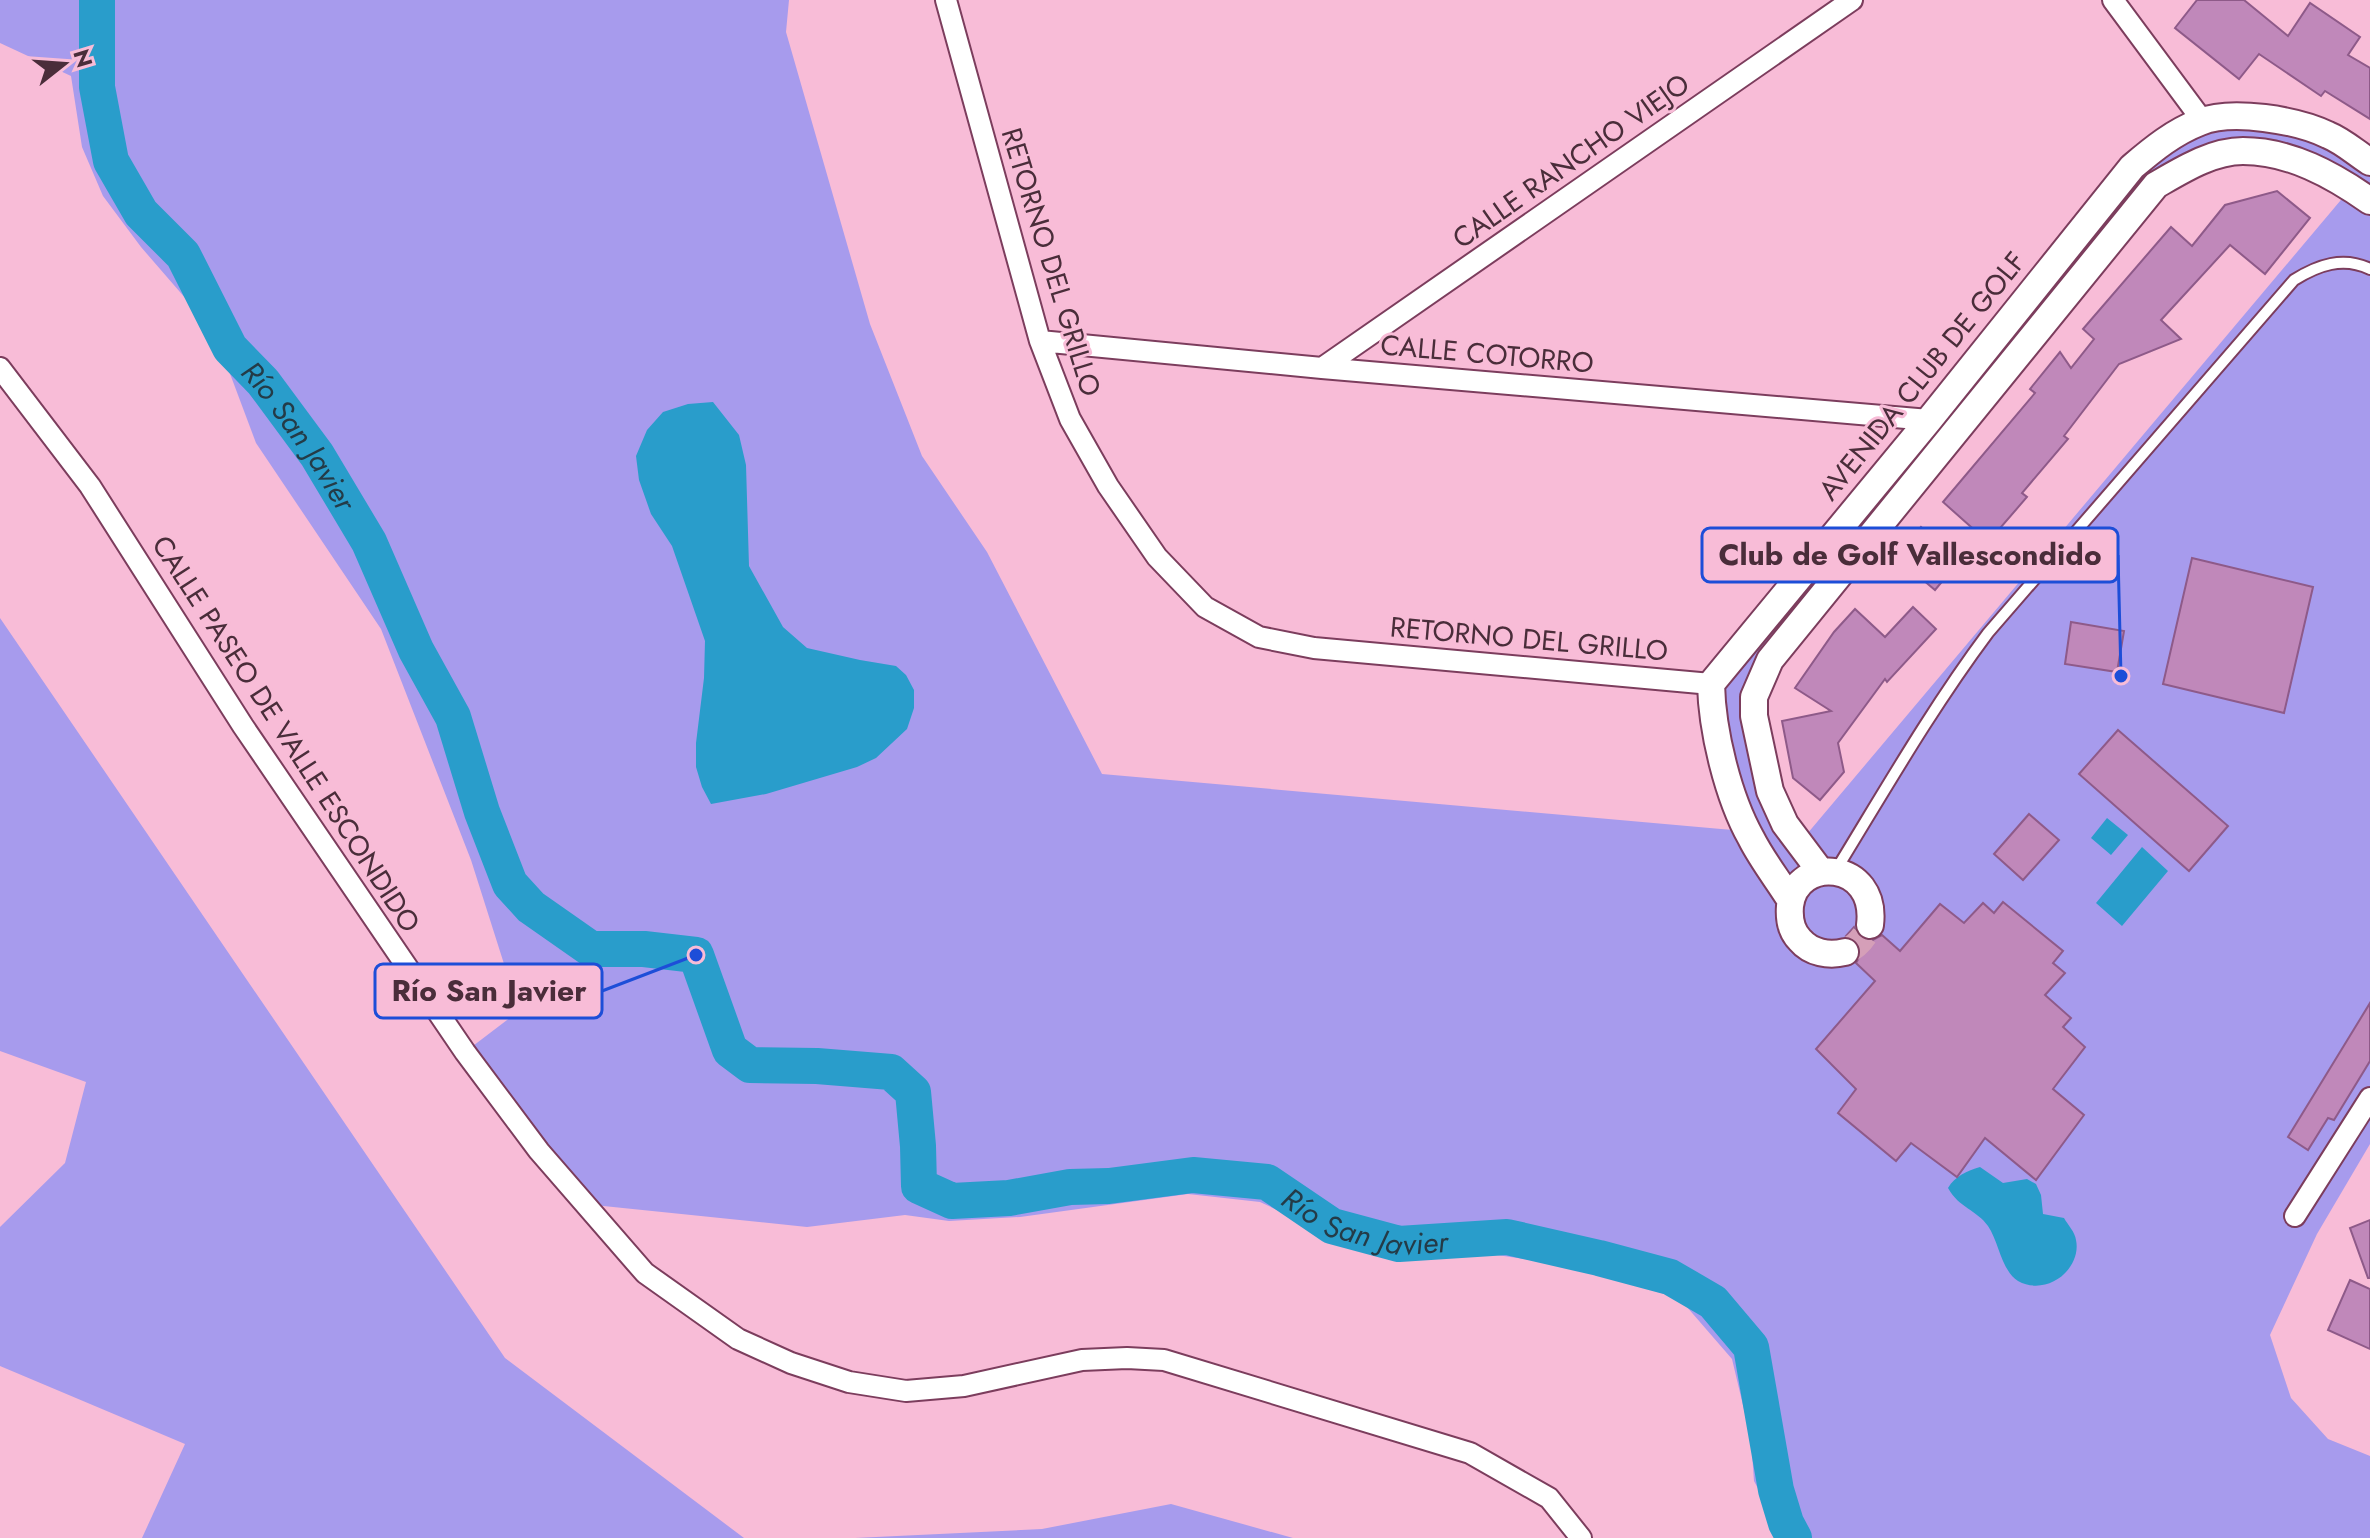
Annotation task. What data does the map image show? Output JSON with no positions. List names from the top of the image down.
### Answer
{
  "streets": {
    "street": [
      "CALLE RANCHO VIEJO",
      "RETORNO DEL GRILLO",
      "CALLE COTORRO",
      "AVENIDA CLUB DE GOLF",
      "CALLE PASEO DE VALLE ESCONDIDO"
    ]
  },
  "crossings": [
    ["CALLE RANCHO VIEJO", "CALLE COTORRO"],
    ["RETORNO DEL GRILLO", "CALLE COTORRO"],
    ["RETORNO DEL GRILLO", "AVENIDA CLUB DE GOLF"],
    ["CALLE COTORRO", "AVENIDA CLUB DE GOLF"]
  ],
  "water": ["Río San Javier"],
  "places": ["Club de Golf Vallescondido", "Río San Javier"],
  "north": "right"
}
